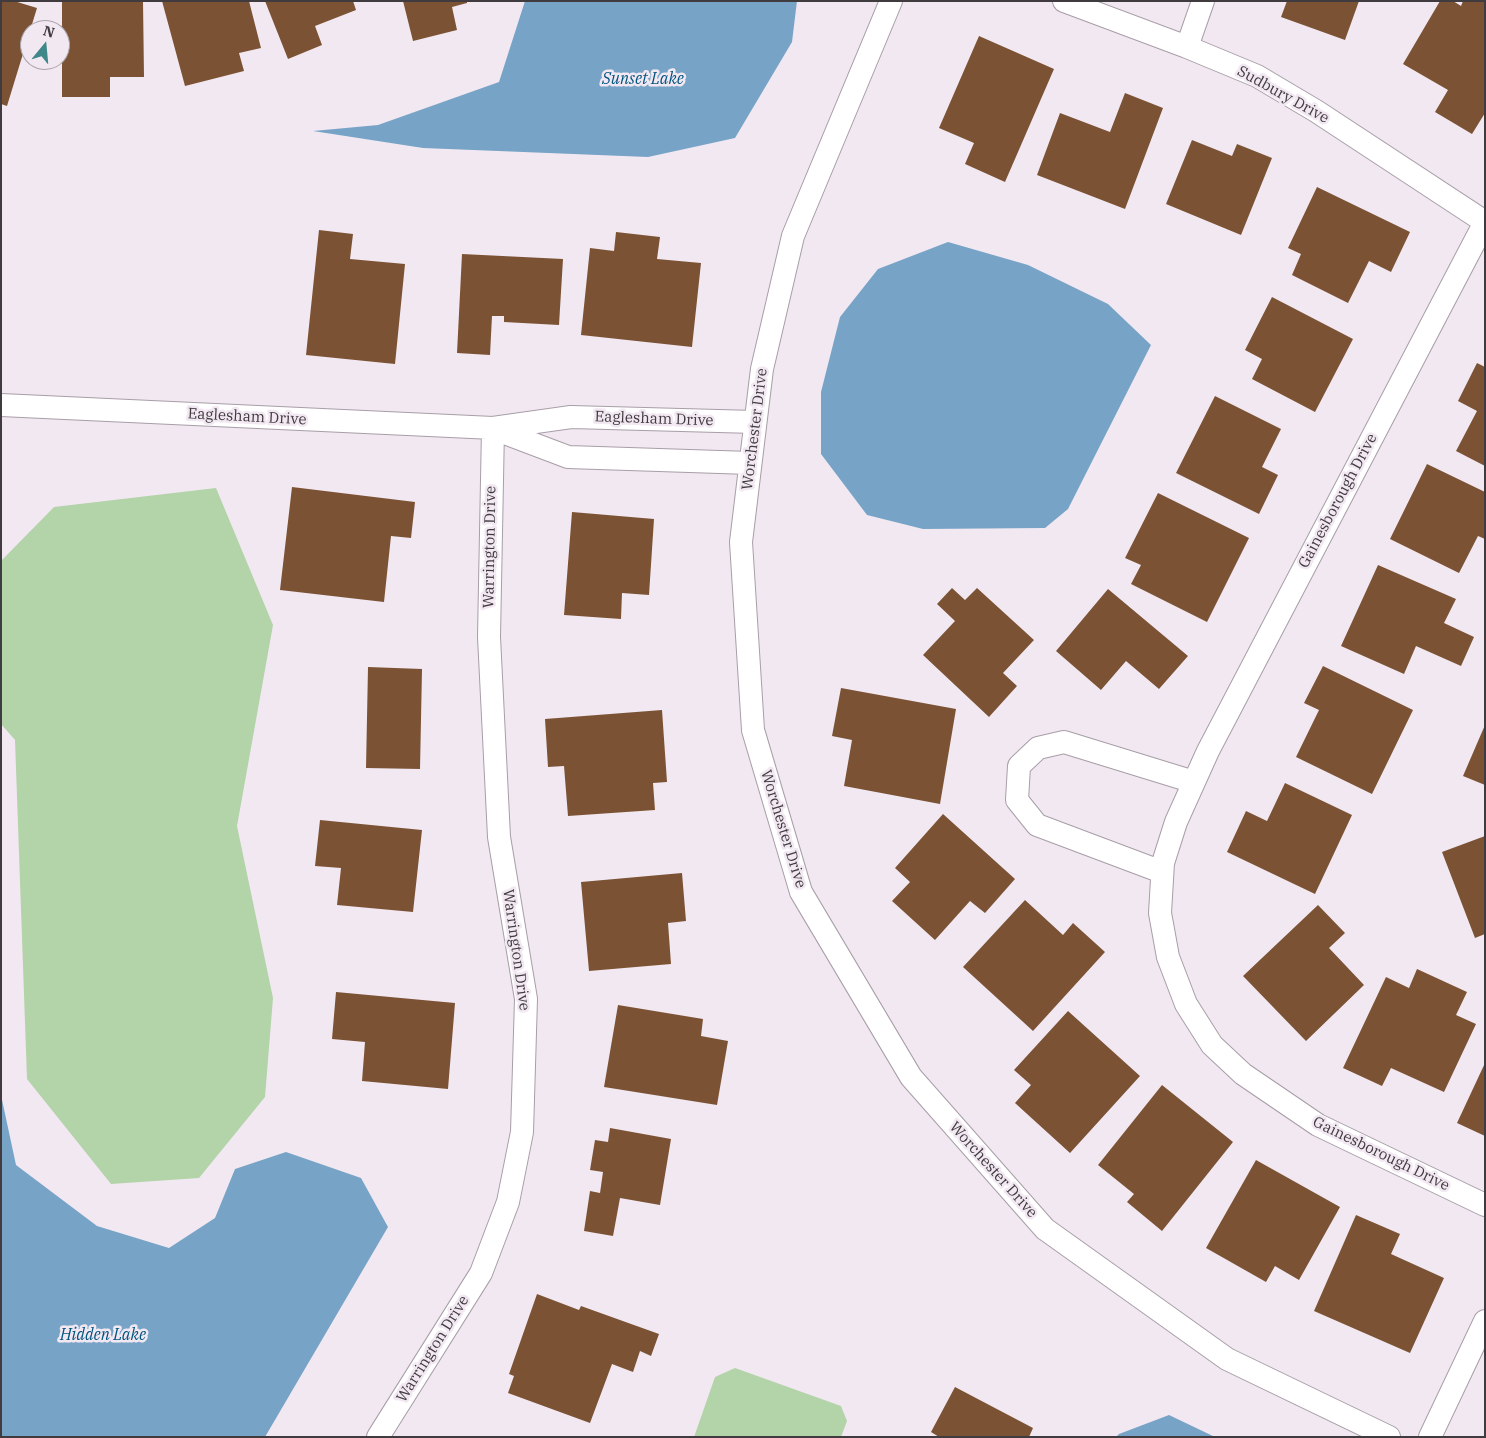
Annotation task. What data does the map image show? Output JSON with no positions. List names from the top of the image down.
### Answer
{
  "streets": {
    "street": [
      "Sudbury Drive",
      "Eaglesham Drive",
      "Worchester Drive",
      "Gainesborough Drive",
      "Warrington Drive"
    ]
  },
  "crossings": [
    ["Sudbury Drive", "Gainesborough Drive"],
    ["Eaglesham Drive", "Worchester Drive"],
    ["Eaglesham Drive", "Warrington Drive"]
  ],
  "water": ["Sunset Lake", "Hidden Lake"],
  "north": "top"
}
